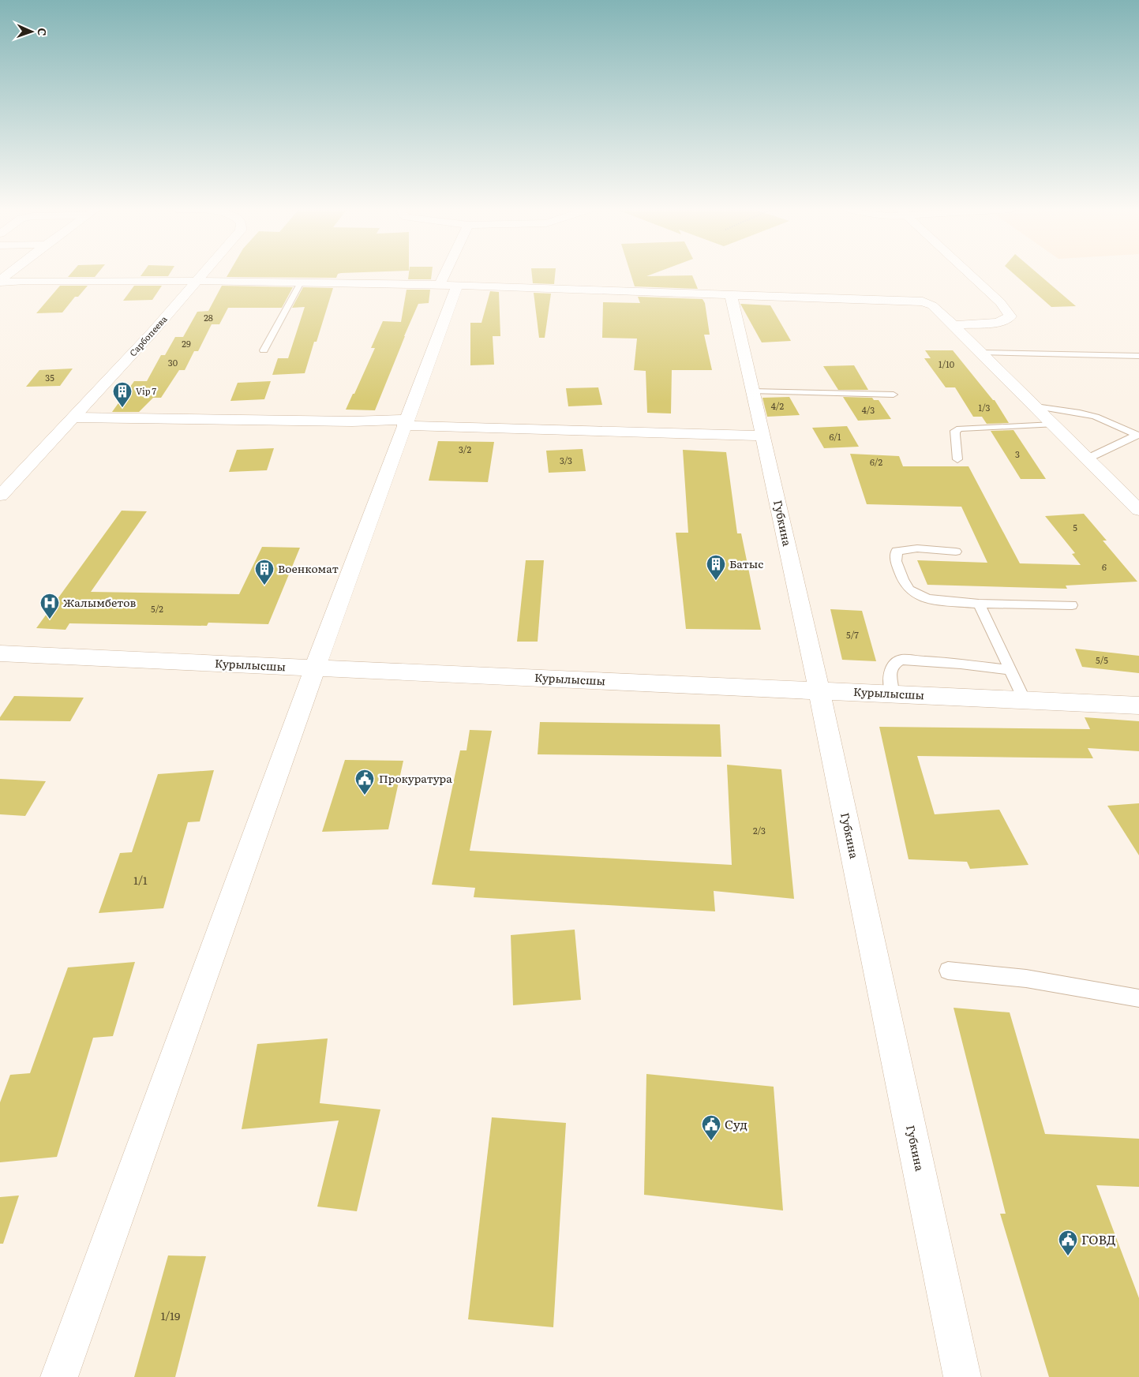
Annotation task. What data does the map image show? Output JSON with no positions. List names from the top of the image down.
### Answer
{
  "streets": {
    "street": ["Сарбопеева", "Губкина", "Курылысшы"]
  },
  "crossings": [
    ["Губкина", "Курылысшы"]
  ],
  "places": {
    "building": ["Vip 7", "Батыс", "Военкомат"],
    "hospital": ["Жалымбетов"],
    "public building": ["Прокуратура", "Суд", "ГОВД"]
  },
  "house_numbers": [
    "28",
    "29",
    "30",
    "1/10",
    "35",
    "4/2",
    "1/3",
    "4/3",
    "6/1",
    "3/2",
    "3",
    "3/3",
    "6/2",
    "5",
    "6",
    "5/2",
    "5/7",
    "5/5",
    "2/3",
    "1/1",
    "1/19"
  ],
  "north": "right"
}
